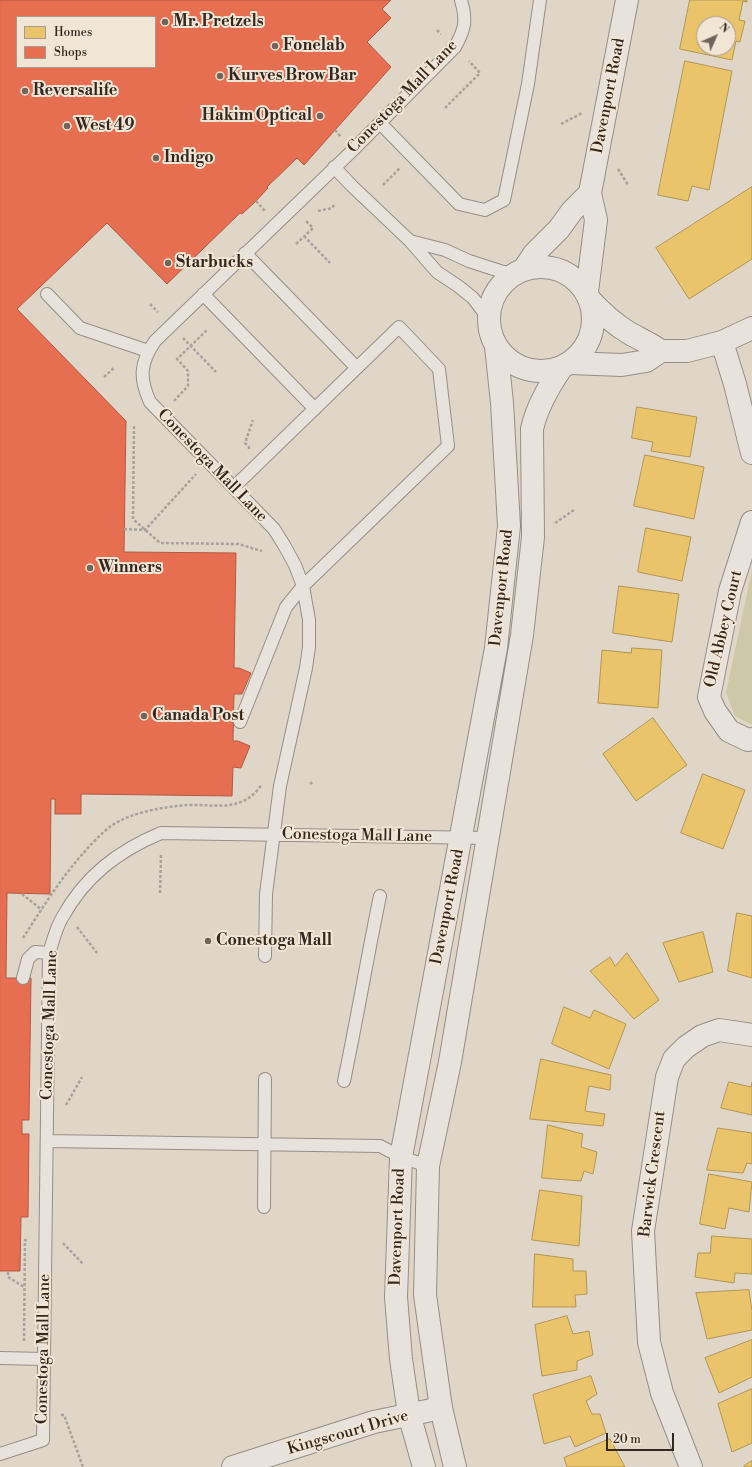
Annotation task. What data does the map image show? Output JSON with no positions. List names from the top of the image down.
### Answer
{
  "streets": {
    "street": [
      "Davenport Road",
      "Old Abbey Court",
      "Barwick Crescent",
      "Kingscourt Drive"
    ],
    "lane": ["Conestoga Mall Lane"]
  },
  "crossings": [
    ["Davenport Road", "Conestoga Mall Lane"],
    ["Davenport Road", "Kingscourt Drive"]
  ],
  "places": [
    "Mr. Pretzels",
    "Fonelab",
    "Kurves Brow Bar",
    "Reversalife",
    "Hakim Optical",
    "West 49",
    "Indigo",
    "Starbucks",
    "Winners",
    "Canada Post",
    "Conestoga Mall"
  ],
  "legend": ["Homes", "Shops"],
  "scale_bar": "20 m",
  "north": "top right"
}
